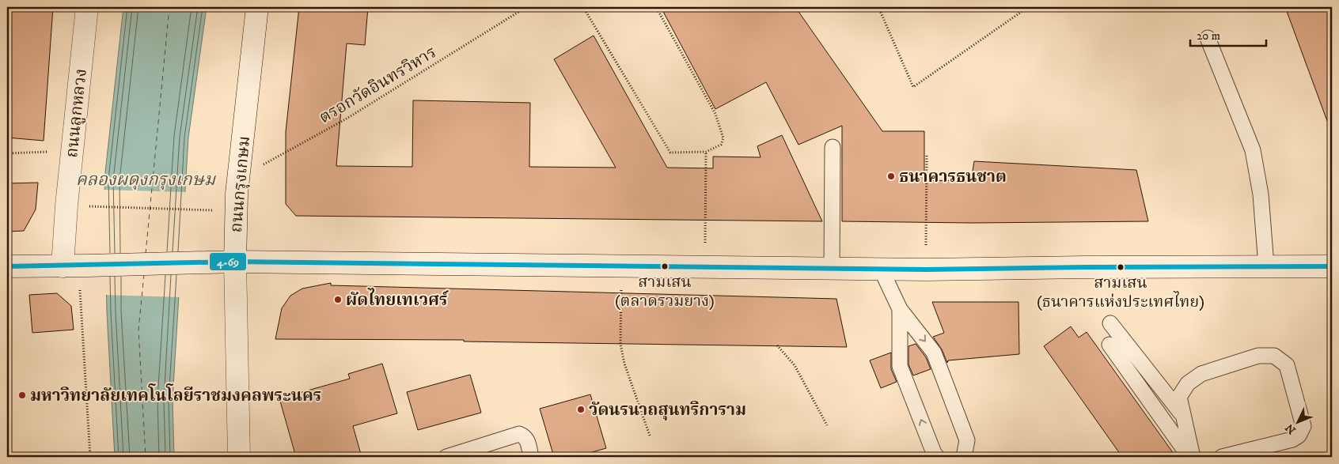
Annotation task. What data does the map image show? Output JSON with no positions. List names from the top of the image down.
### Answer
{
  "streets": {
    "main road": ["ถนนลูกหลวง", "ถนนกรุงเกษม"],
    "path": ["ตรอกวัดอินทรวิหาร"]
  },
  "crossings": [
    ["ตรอกวัดอินทรวิหาร", "ถนนกรุงเกษม"]
  ],
  "water": ["คลองผดุงกรุงเกษม"],
  "places": [
    "ธนาคารธนชาต",
    "สามเสน (ตลาดรวมยาง)",
    "สามเสน (ธนาคารแห่งประเทศไทย)",
    "ผัดไทยเทเวศร์",
    "มหาวิทยาลัยเทคโนโลยีราชมงคลพระนคร",
    "วัดนรนาถสุนทริการาม"
  ],
  "lines": ["transit line 4-69"],
  "scale_bar": "20 m",
  "north": "bottom left"
}
